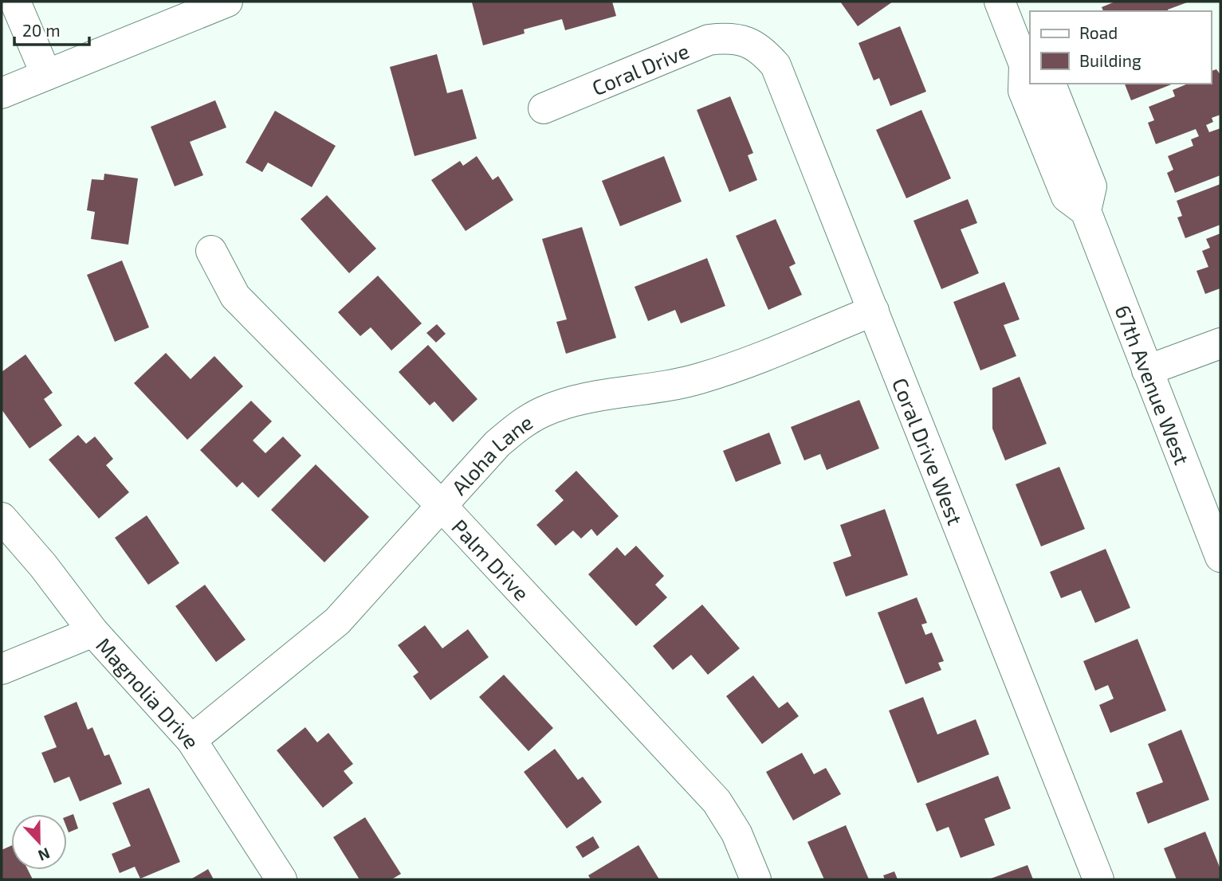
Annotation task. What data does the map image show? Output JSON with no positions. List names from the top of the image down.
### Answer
{
  "streets": {
    "street": [
      "Coral Drive",
      "67th Avenue West",
      "Coral Drive West",
      "Aloha Lane",
      "Palm Drive",
      "Magnolia Drive"
    ]
  },
  "crossings": [
    ["Coral Drive", "Coral Drive West"],
    ["Coral Drive West", "Aloha Lane"],
    ["Aloha Lane", "Palm Drive"],
    ["Aloha Lane", "Magnolia Drive"]
  ],
  "legend": ["Road", "Building"],
  "scale_bar": "20 m",
  "north": "bottom"
}
